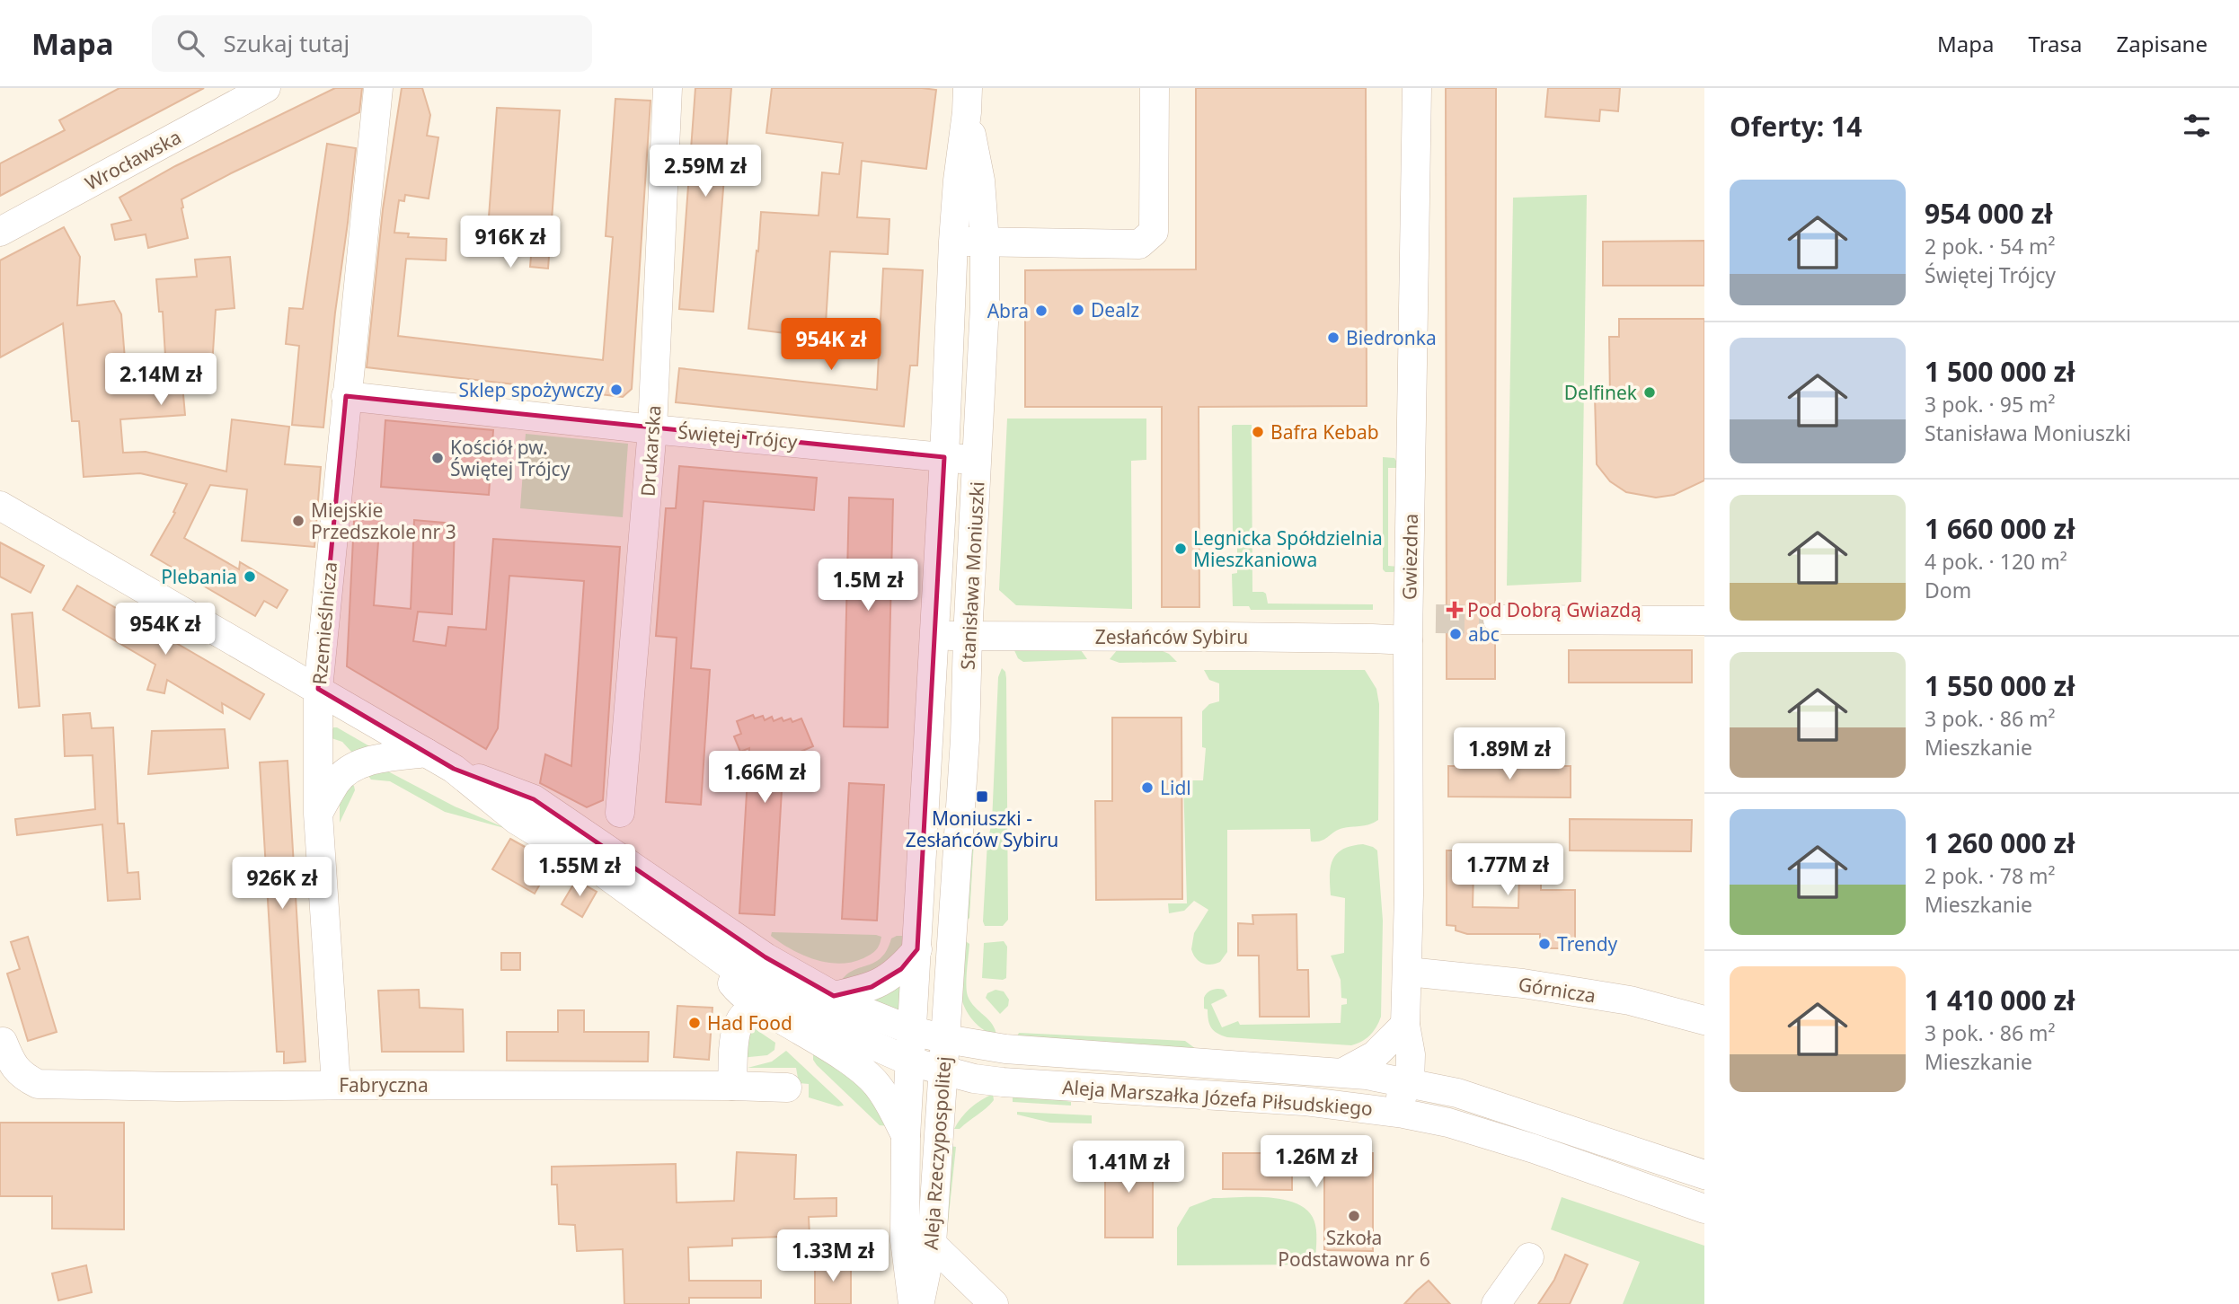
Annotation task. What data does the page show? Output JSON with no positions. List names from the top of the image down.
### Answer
{
  "streets": {
    "street": [
      "Wrocławska",
      "Świętej Trójcy",
      "Drukarska",
      "Gwiezdna",
      "Stanisława Moniuszki",
      "Rzemieślnicza",
      "Zesłańców Sybiru",
      "Górnicza",
      "Fabryczna",
      "Aleja Marszałka Józefa Piłsudskiego",
      "Aleja Rzeczypospolitej"
    ]
  },
  "crossings": [
    ["Świętej Trójcy", "Drukarska"],
    ["Świętej Trójcy", "Stanisława Moniuszki"],
    ["Świętej Trójcy", "Rzemieślnicza"],
    ["Gwiezdna", "Zesłańców Sybiru"],
    ["Gwiezdna", "Górnicza"],
    ["Gwiezdna", "Aleja Marszałka Józefa Piłsudskiego"],
    ["Stanisława Moniuszki", "Zesłańców Sybiru"],
    ["Stanisława Moniuszki", "Aleja Marszałka Józefa Piłsudskiego"],
    ["Stanisława Moniuszki", "Aleja Rzeczypospolitej"],
    ["Rzemieślnicza", "Fabryczna"],
    ["Aleja Marszałka Józefa Piłsudskiego", "Aleja Rzeczypospolitej"]
  ],
  "places": {
    "other": [
      "Dealz",
      "Abra",
      "Biedronka",
      "Sklep spożywczy",
      "Delfinek",
      "Bafra Kebab",
      "Kościół pw. Świętej Trójcy",
      "Miejskie Przedszkole nr 3",
      "Legnicka Spółdzielnia Mieszkaniowa",
      "Plebania",
      "abc",
      "Lidl",
      "Trendy",
      "Had Food",
      "Szkoła Podstawowa nr 6"
    ],
    "health": ["Pod Dobrą Gwiazdą"],
    "transit": ["Moniuszki - Zesłańców Sybiru"]
  },
  "page": {
    "header": "Mapa",
    "search": "Szukaj tutaj",
    "nav": ["Mapa", "Trasa", "Zapisane"],
    "heading": "Oferty: 14",
    "price": [
      "2.59M zł",
      "916K zł",
      "954K zł",
      "2.14M zł",
      "1.5M zł",
      "954K zł",
      "1.89M zł",
      "1.66M zł",
      "1.77M zł",
      "1.55M zł",
      "926K zł",
      "1.26M zł",
      "1.41M zł",
      "1.33M zł"
    ],
    "list": [
      {
        "name": "954 000 zł",
        "note": "2 pok. · 54 m² · Świętej Trójcy"
      },
      {
        "name": "1 500 000 zł",
        "note": "3 pok. · 95 m² · Stanisława Moniuszki"
      },
      {
        "name": "1 660 000 zł",
        "note": "4 pok. · 120 m² · Dom"
      },
      {
        "name": "1 550 000 zł",
        "note": "3 pok. · 86 m² · Mieszkanie"
      },
      {
        "name": "1 260 000 zł",
        "note": "2 pok. · 78 m² · Mieszkanie"
      },
      {
        "name": "1 410 000 zł",
        "note": "3 pok. · 86 m² · Mieszkanie"
      }
    ]
  }
}
